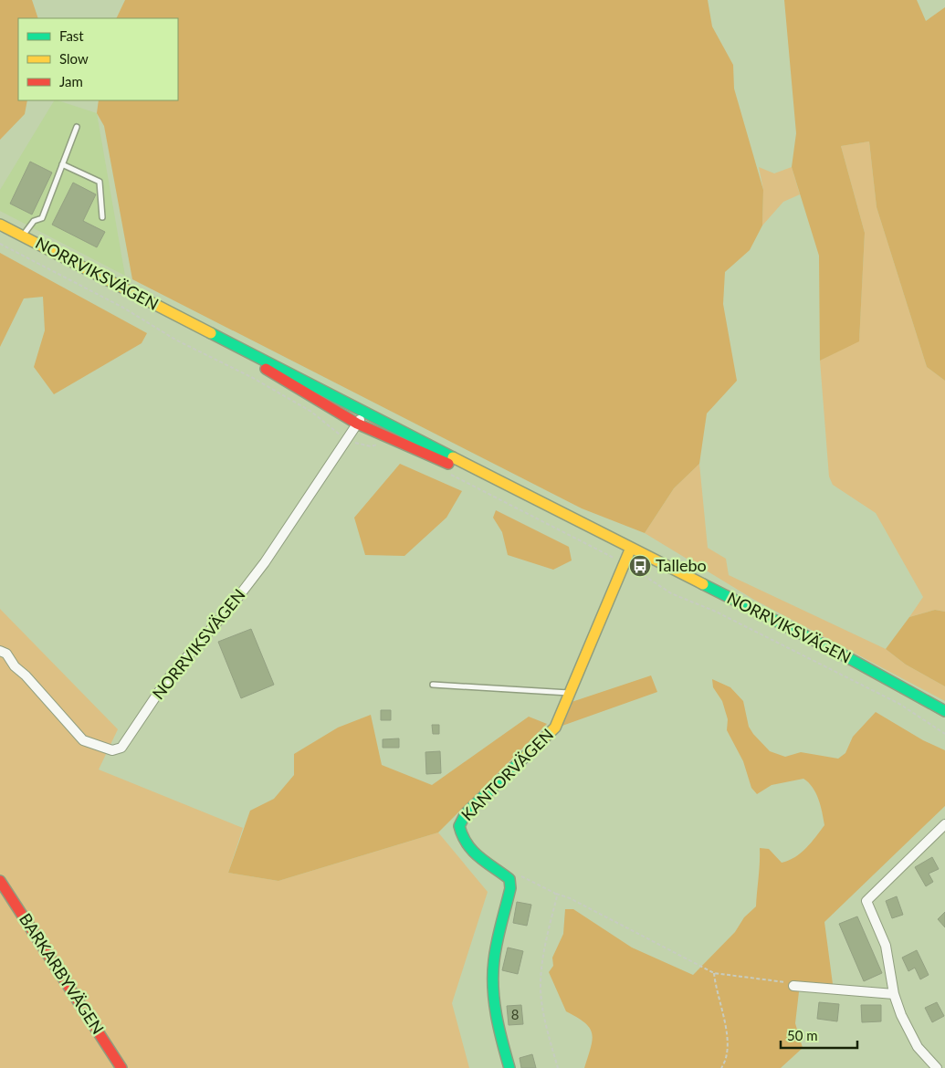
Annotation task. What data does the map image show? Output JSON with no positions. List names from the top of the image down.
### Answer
{
  "streets": {
    "street": ["NORRVIKSVÄGEN", "KANTORVÄGEN", "BARKARBYVÄGEN"]
  },
  "places": {
    "bus stop": ["Tallebo"]
  },
  "house_numbers": ["8"],
  "legend": ["Fast", "Slow", "Jam"],
  "scale_bar": "50 m"
}
